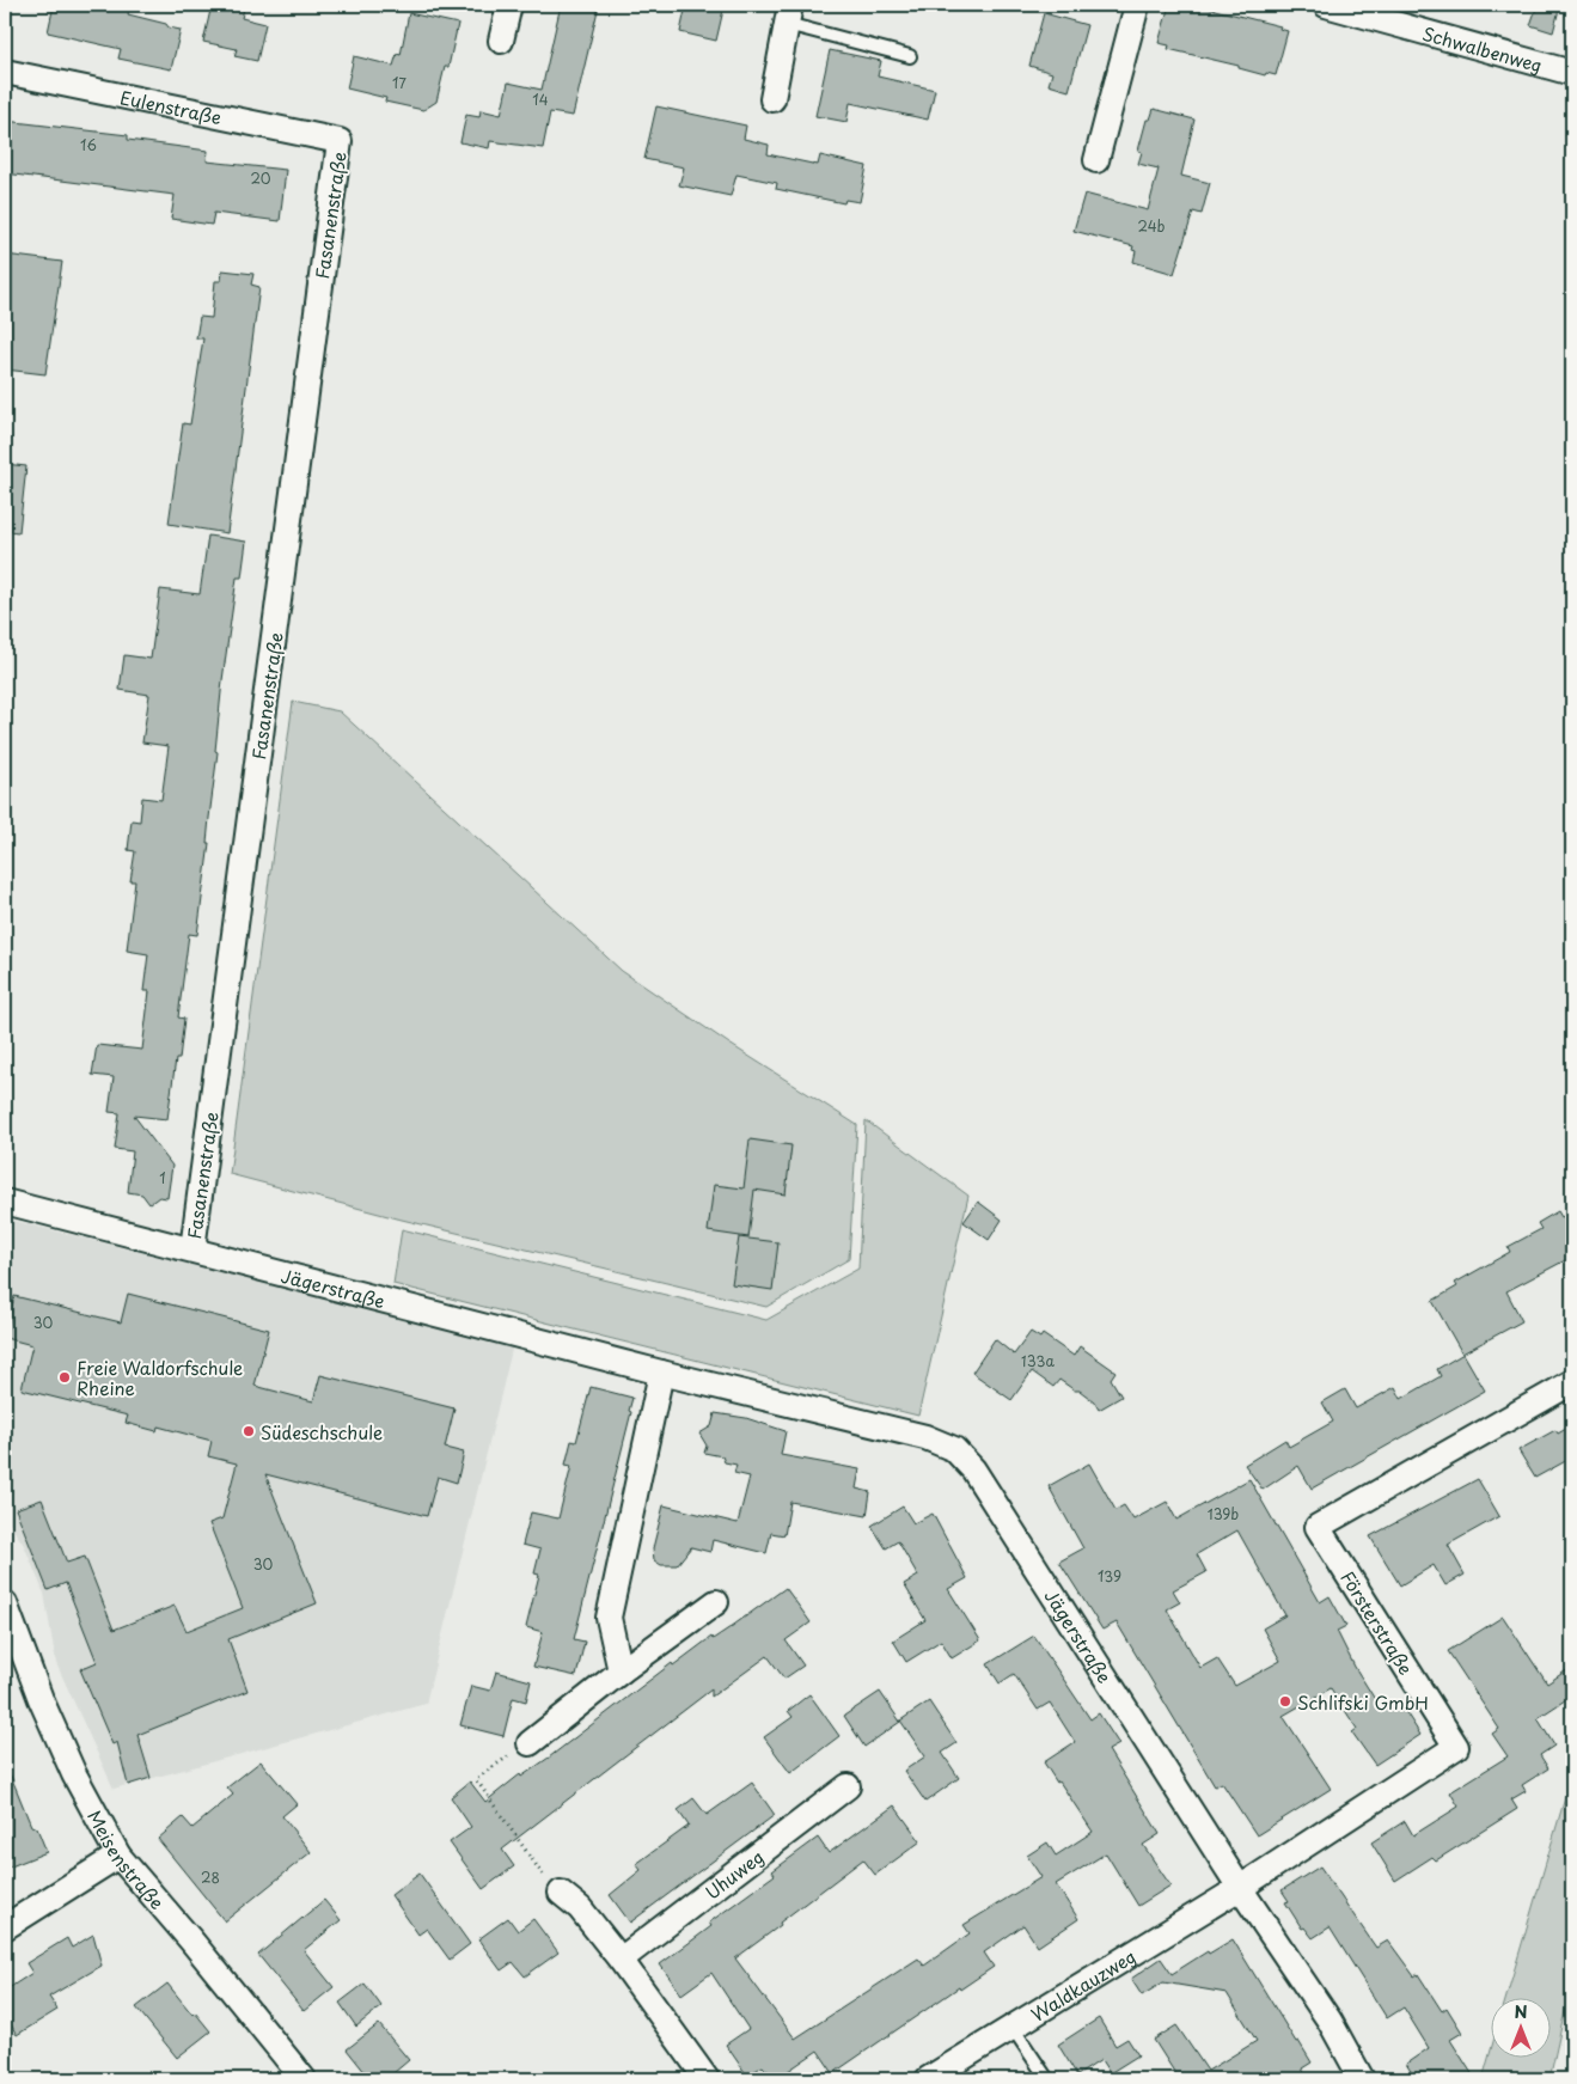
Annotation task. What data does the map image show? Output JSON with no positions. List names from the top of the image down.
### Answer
{
  "streets": {
    "street": [
      "Schwalbenweg",
      "Eulenstraße",
      "Fasanenstraße",
      "Jägerstraße",
      "Försterstraße",
      "Meisenstraße",
      "Uhuweg",
      "Waldkauzweg"
    ]
  },
  "crossings": [
    ["Eulenstraße", "Fasanenstraße"],
    ["Fasanenstraße", "Jägerstraße"],
    ["Jägerstraße", "Försterstraße"],
    ["Jägerstraße", "Waldkauzweg"],
    ["Försterstraße", "Waldkauzweg"]
  ],
  "places": ["Freie Waldorfschule Rheine", "Südeschschule", "Schlifski GmbH"],
  "house_numbers": [
    "17",
    "14",
    "16",
    "20",
    "24b",
    "1",
    "30",
    "133a",
    "139b",
    "30",
    "139",
    "28"
  ],
  "north": "top"
}
